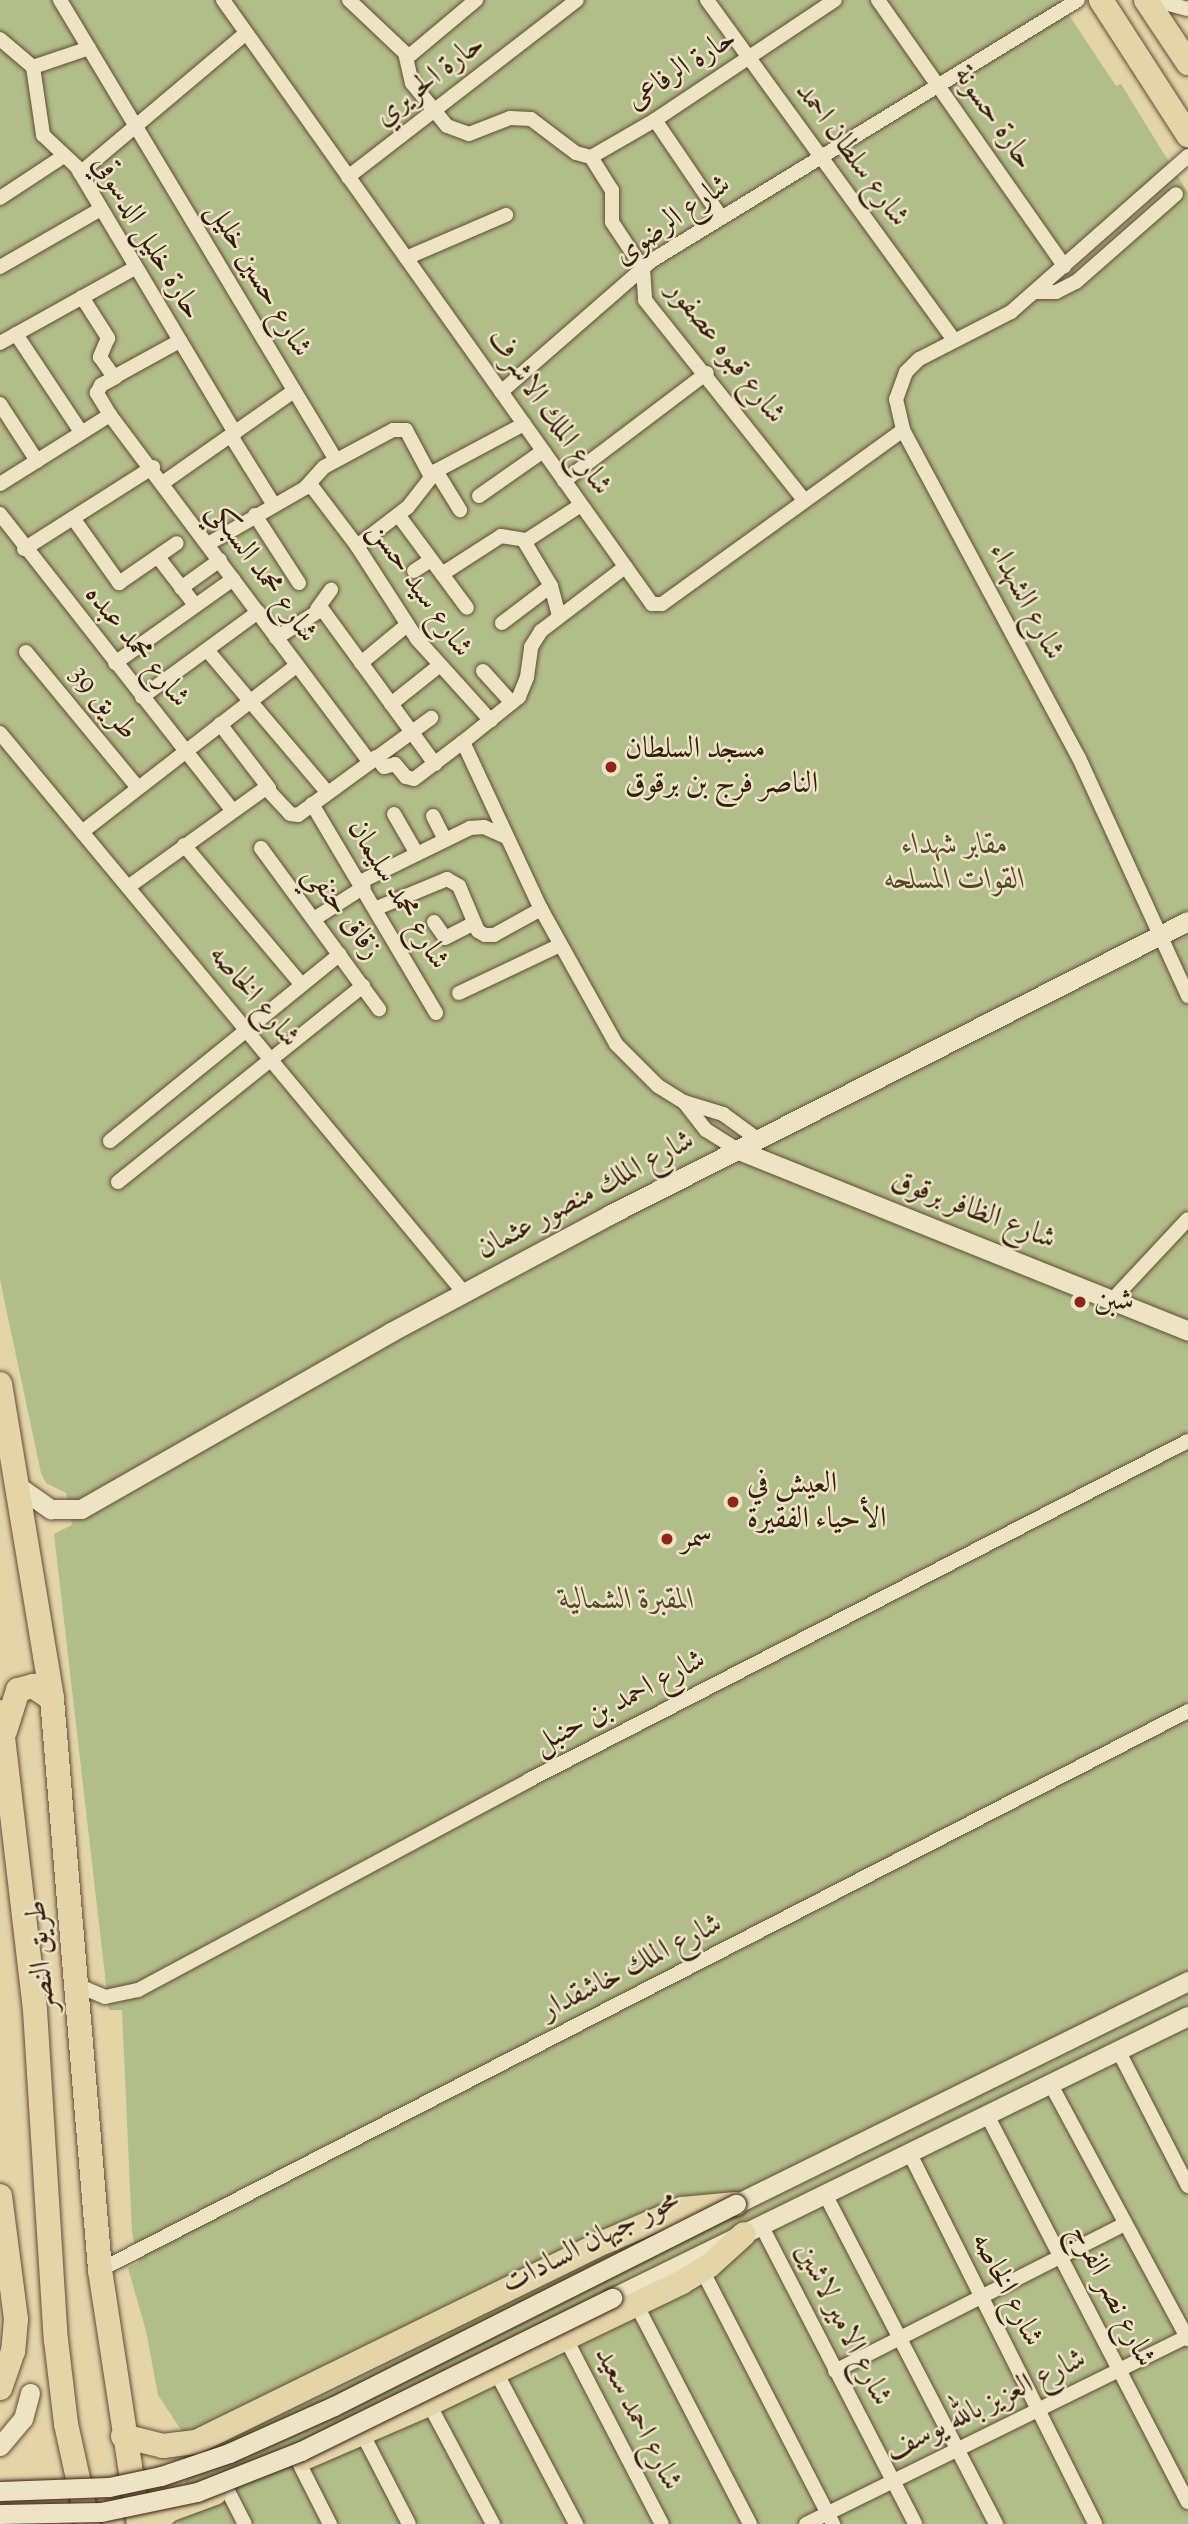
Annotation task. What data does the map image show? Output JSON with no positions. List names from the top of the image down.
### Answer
{
  "streets": {
    "highway": ["طريق النصر"],
    "main road": ["شارع الملك منصور عثمان", "شارع الظافر برقوق", "محور جيهان السادات"],
    "street": [
      "حارة الرفاعى",
      "حارة الحريري",
      "حارة حسونة",
      "شارع سلطان احمد",
      "شارع الرضوى",
      "حارة خليل الدسوقي",
      "شارع حسين خليل",
      "شارع قبوه عصفور",
      "شارع الملك الاشرف",
      "شارع محمد السبكي",
      "شارع سيد حسن",
      "شارع الشهداء",
      "شارع محمد عبده",
      "طريق 39",
      "شارع محمد سليمان",
      "زقاق حنفي",
      "شارع الخاصه",
      "شارع احمد بن حنبل",
      "شارع الملك خاشقدار",
      "شارع نصر الفرج",
      "شارع الامير لاشين",
      "شارع العزيز بالله يوسف",
      "شارع احمد سعيد"
    ]
  },
  "crossings": [
    ["حارة الرفاعى", "شارع سلطان احمد"],
    ["حارة الرفاعى", "شارع قبوه عصفور"],
    ["حارة الحريري", "شارع الملك الاشرف"],
    ["حارة حسونة", "شارع الرضوى"],
    ["حارة حسونة", "شارع الشهداء"],
    ["شارع سلطان احمد", "شارع الرضوى"],
    ["شارع سلطان احمد", "شارع الشهداء"],
    ["شارع الرضوى", "شارع قبوه عصفور"],
    ["شارع الرضوى", "شارع الملك الاشرف"],
    ["شارع قبوه عصفور", "شارع الملك الاشرف"],
    ["شارع الملك الاشرف", "شارع الشهداء"],
    ["شارع الشهداء", "شارع الملك منصور عثمان"],
    ["شارع الخاصه", "شارع الملك منصور عثمان"],
    ["شارع الخاصه", "محور جيهان السادات"],
    ["شارع الخاصه", "شارع العزيز بالله يوسف"],
    ["شارع الملك منصور عثمان", "شارع الظافر برقوق"],
    ["شارع الملك منصور عثمان", "طريق النصر"],
    ["شارع احمد بن حنبل", "طريق النصر"],
    ["طريق النصر", "شارع الملك خاشقدار"],
    ["محور جيهان السادات", "شارع نصر الفرج"],
    ["محور جيهان السادات", "شارع الامير لاشين"],
    ["شارع نصر الفرج", "شارع العزيز بالله يوسف"],
    ["شارع الامير لاشين", "شارع العزيز بالله يوسف"]
  ],
  "parks": ["مقابر شهداء القوات المسلحه", "المقبرة الشمالية"],
  "places": [
    "مسجد السلطان الناصر فرج بن برقوق",
    "شبن",
    "العيش في الأحياء الفقيرة",
    "سمر"
  ]
}
